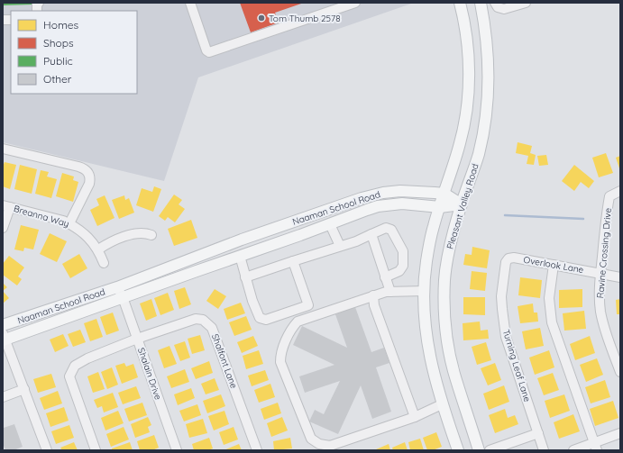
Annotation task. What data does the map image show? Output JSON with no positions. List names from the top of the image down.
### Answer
{
  "streets": {
    "main road": ["Pleasant Valley Road", "Naaman School Road"],
    "street": [
      "Breanna Way",
      "Ravine Crossing Drive",
      "Overlook Lane",
      "Shalfont Lane",
      "Turning Leaf Lane",
      "Shalain Drive"
    ]
  },
  "crossings": [
    ["Pleasant Valley Road", "Naaman School Road"],
    ["Naaman School Road", "Shalain Drive"],
    ["Ravine Crossing Drive", "Overlook Lane"],
    ["Overlook Lane", "Turning Leaf Lane"],
    ["Shalfont Lane", "Shalain Drive"]
  ],
  "places": ["Tom Thumb 2578"],
  "legend": [
    "Homes",
    "Shops",
    "Public",
    "Other"
  ]
}
